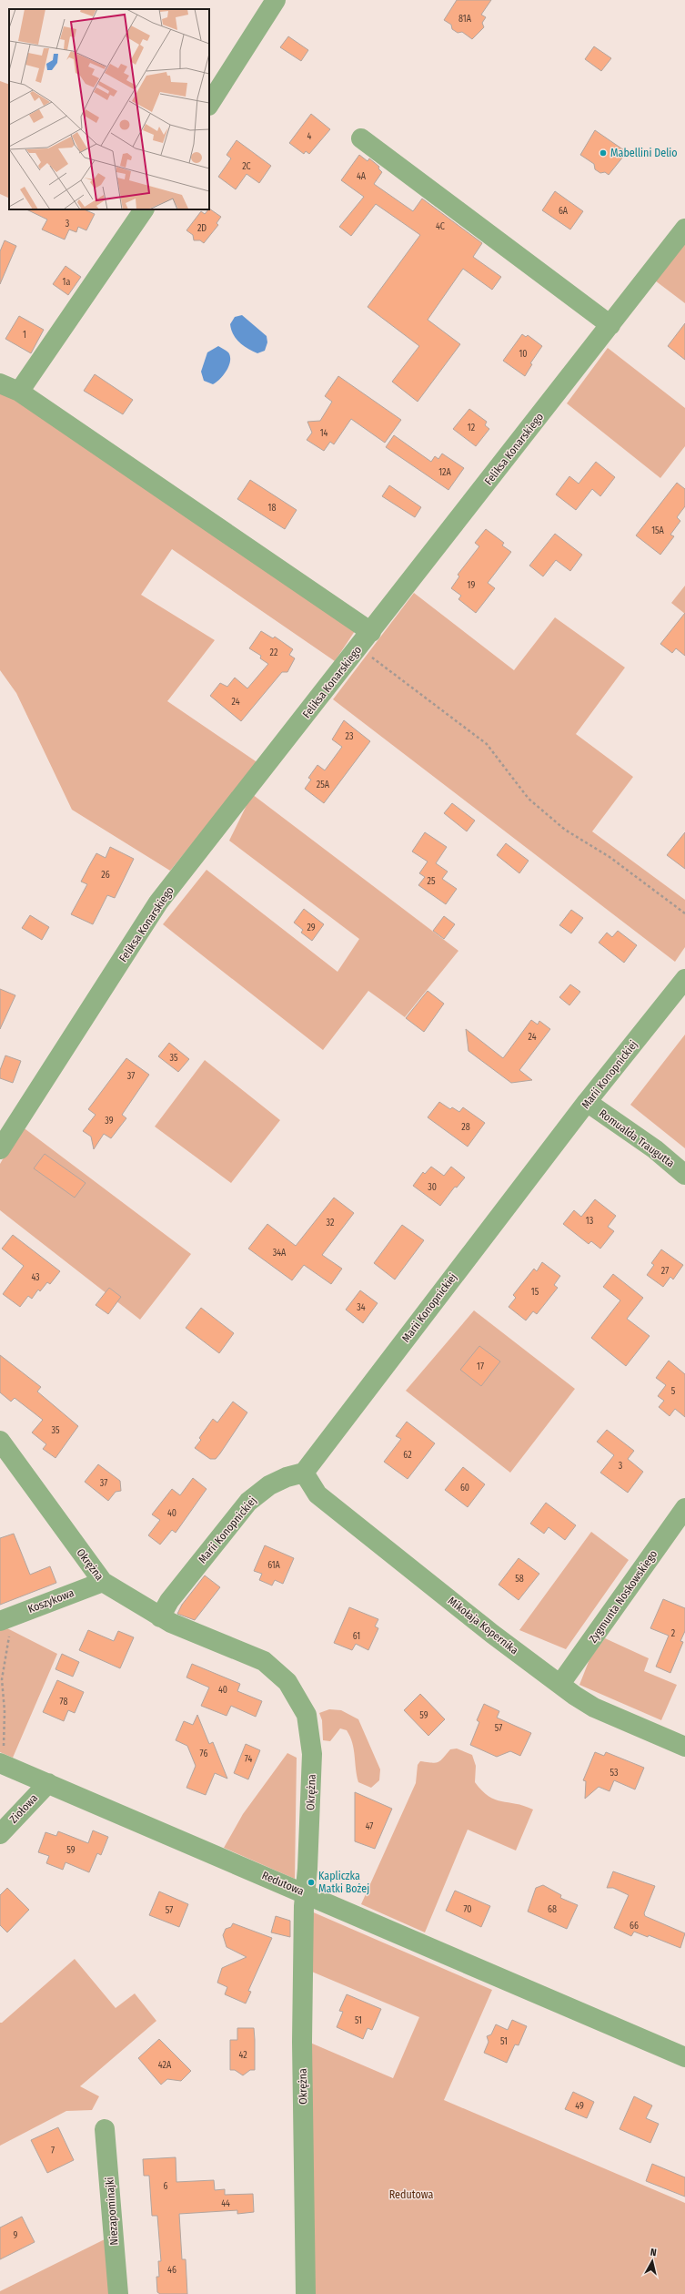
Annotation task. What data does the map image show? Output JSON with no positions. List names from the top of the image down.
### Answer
{
  "streets": {
    "street": [
      "Feliksa Konarskiego",
      "Marii Konopnickiej",
      "Romualda Traugutta",
      "Okrężna",
      "Zygmunta Noskowskiego",
      "Koszykowa",
      "Mikołaja Kopernika",
      "Ziołowa",
      "Redutowa",
      "Niezapominajki"
    ]
  },
  "crossings": [
    ["Marii Konopnickiej", "Romualda Traugutta"],
    ["Marii Konopnickiej", "Okrężna"],
    ["Marii Konopnickiej", "Mikołaja Kopernika"],
    ["Okrężna", "Koszykowa"],
    ["Okrężna", "Redutowa"],
    ["Zygmunta Noskowskiego", "Mikołaja Kopernika"],
    ["Ziołowa", "Redutowa"]
  ],
  "parks": ["Redutowa"],
  "places": ["Mabellini Delio", "Kapliczka Matki Bożej"],
  "house_numbers": [
    "81A",
    "4",
    "2C",
    "4A",
    "6A",
    "3",
    "4C",
    "2D",
    "1a",
    "1",
    "10",
    "12",
    "14",
    "12A",
    "18",
    "15A",
    "19",
    "22",
    "24",
    "23",
    "25A",
    "26",
    "25",
    "29",
    "24",
    "35",
    "37",
    "39",
    "28",
    "30",
    "13",
    "32",
    "34A",
    "27",
    "43",
    "15",
    "34",
    "17",
    "5",
    "35",
    "62",
    "3",
    "37",
    "60",
    "40",
    "61A",
    "58",
    "2",
    "61",
    "40",
    "78",
    "59",
    "57",
    "76",
    "74",
    "53",
    "47",
    "59",
    "70",
    "68",
    "57",
    "66",
    "51",
    "51",
    "42",
    "42A",
    "49",
    "7",
    "6",
    "44",
    "9",
    "46"
  ],
  "north": "top"
}
